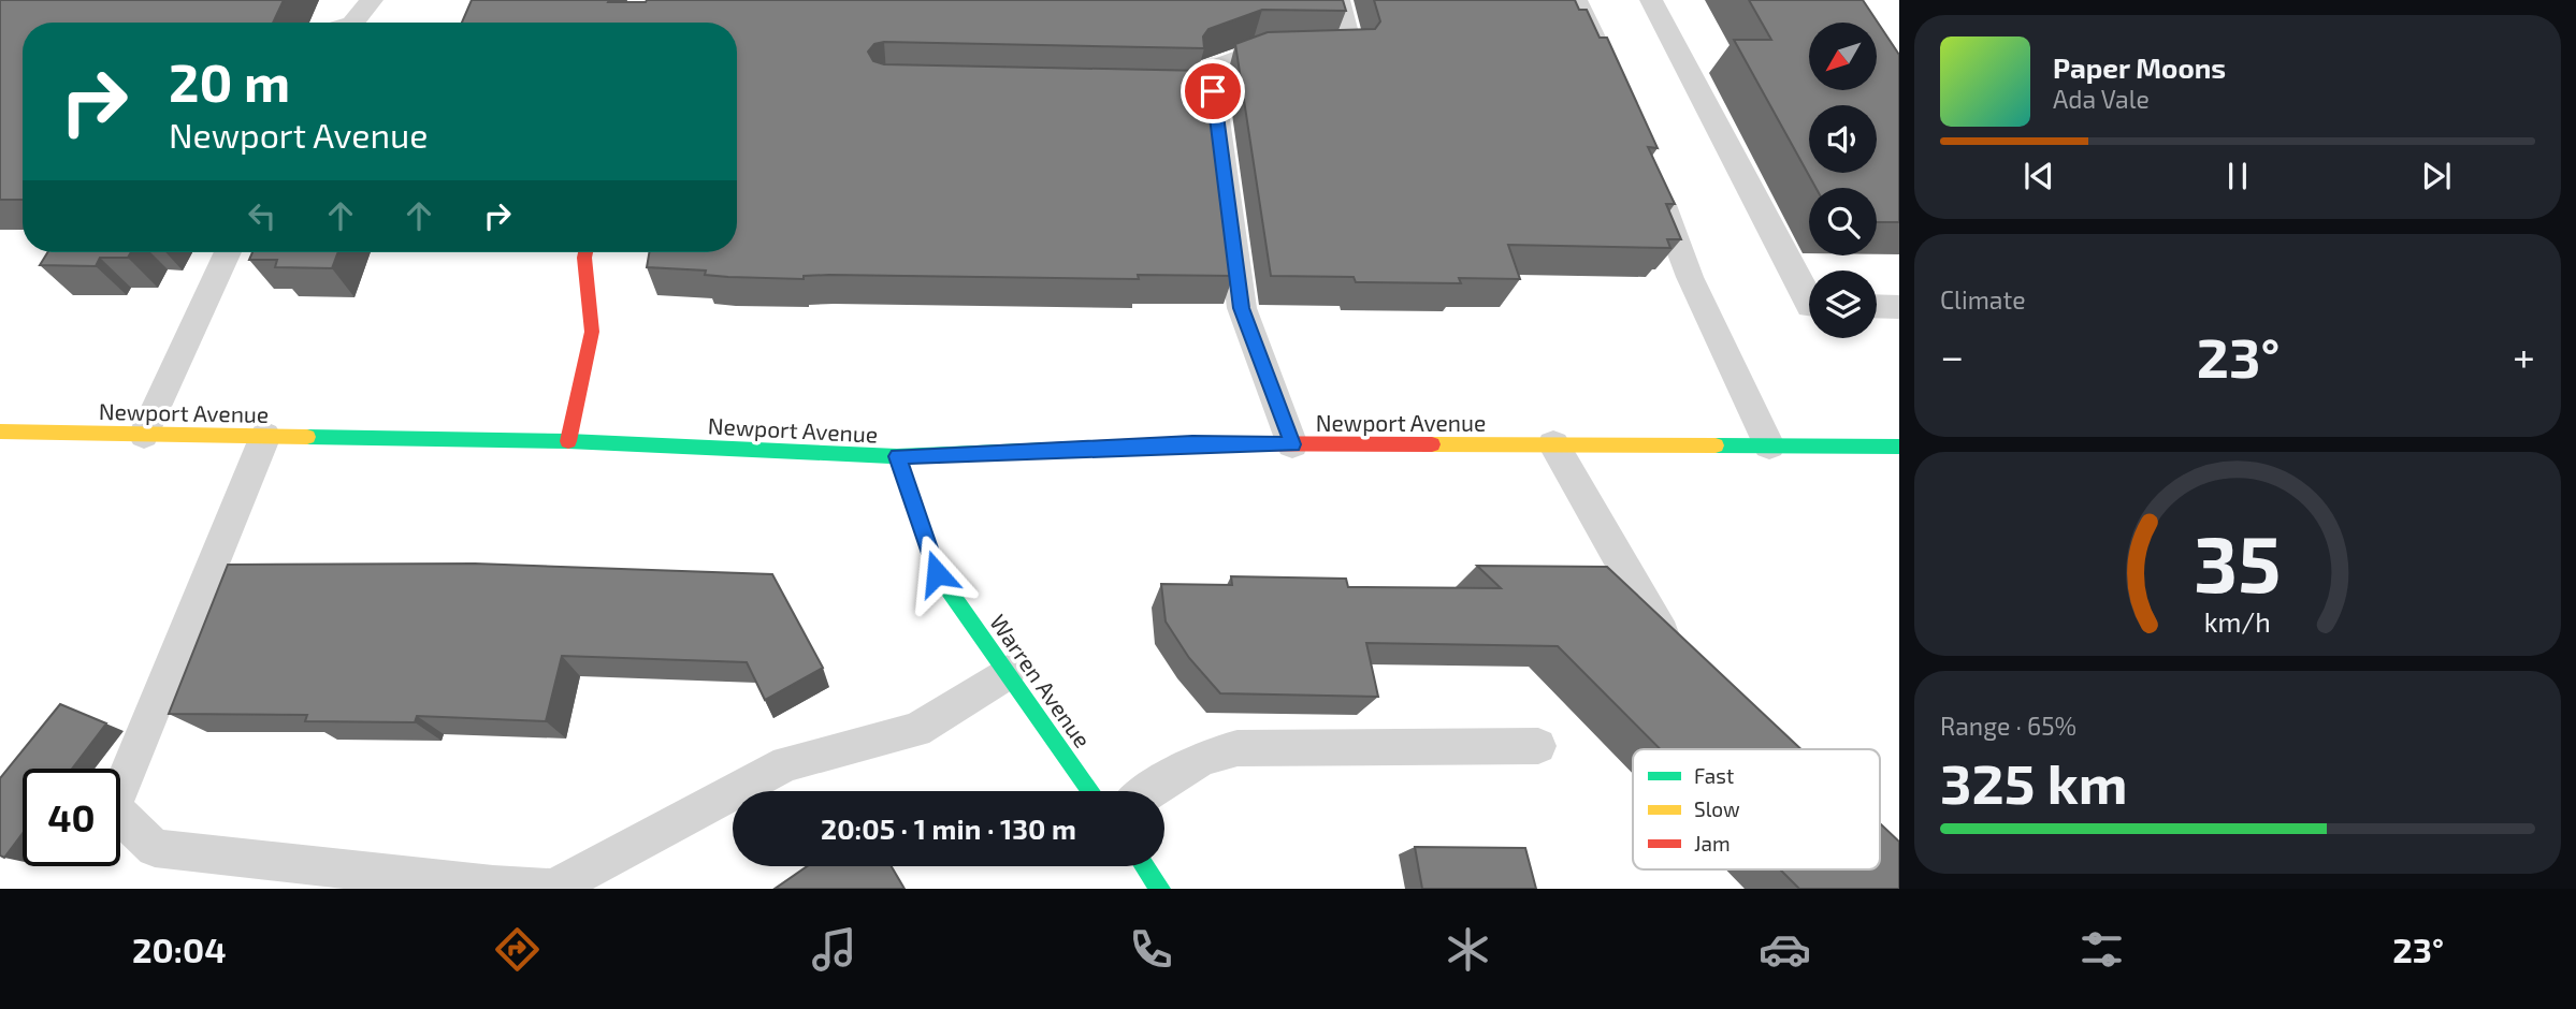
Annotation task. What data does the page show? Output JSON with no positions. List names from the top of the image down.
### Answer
{
  "streets": {
    "main road": ["Newport Avenue", "Warren Avenue"]
  },
  "crossings": [
    ["Newport Avenue", "Warren Avenue"]
  ],
  "legend": ["Fast", "Slow", "Jam"],
  "north": "bottom left",
  "page": {
    "turn": ["20 m", "Newport Avenue"],
    "song": ["Paper Moons", "Ada Vale"],
    "tile": [
      "Climate",
      ["Range · 65%", "325 km"]
    ],
    "heat": ["−", "23°", "+"],
    "limit": "40",
    "trip": "20:05 · 1 min · 130 m",
    "tabs": ["20:04", "23°"],
    "gauge": ["35", "km/h"]
  }
}
